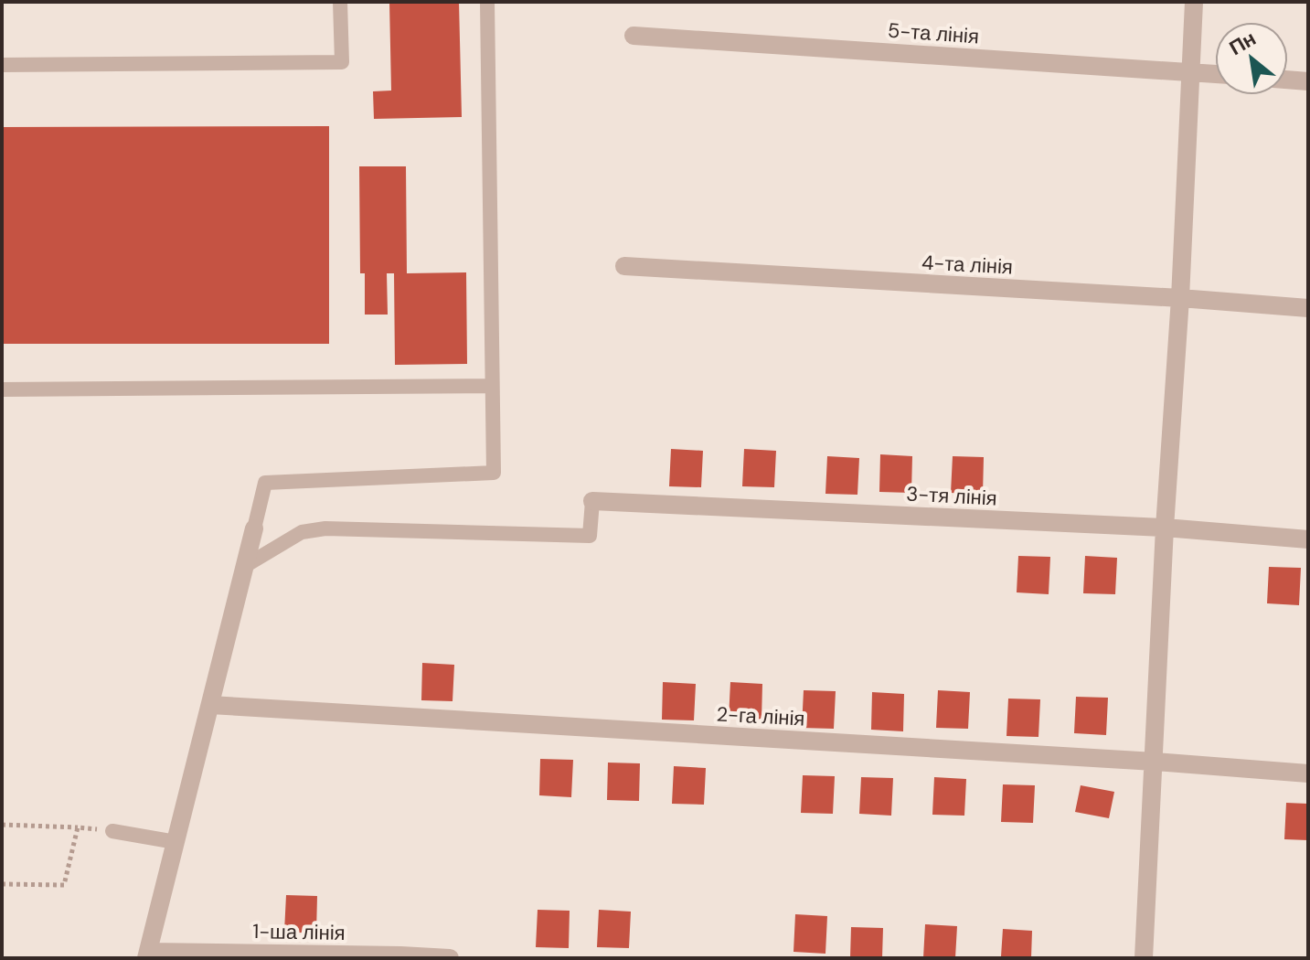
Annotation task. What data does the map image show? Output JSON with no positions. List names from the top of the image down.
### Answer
{
  "streets": {
    "street": [
      "5-та лінія",
      "4-та лінія",
      "3-тя лінія",
      "2-га лінія",
      "1-ша лінія"
    ]
  },
  "north": "top left"
}
